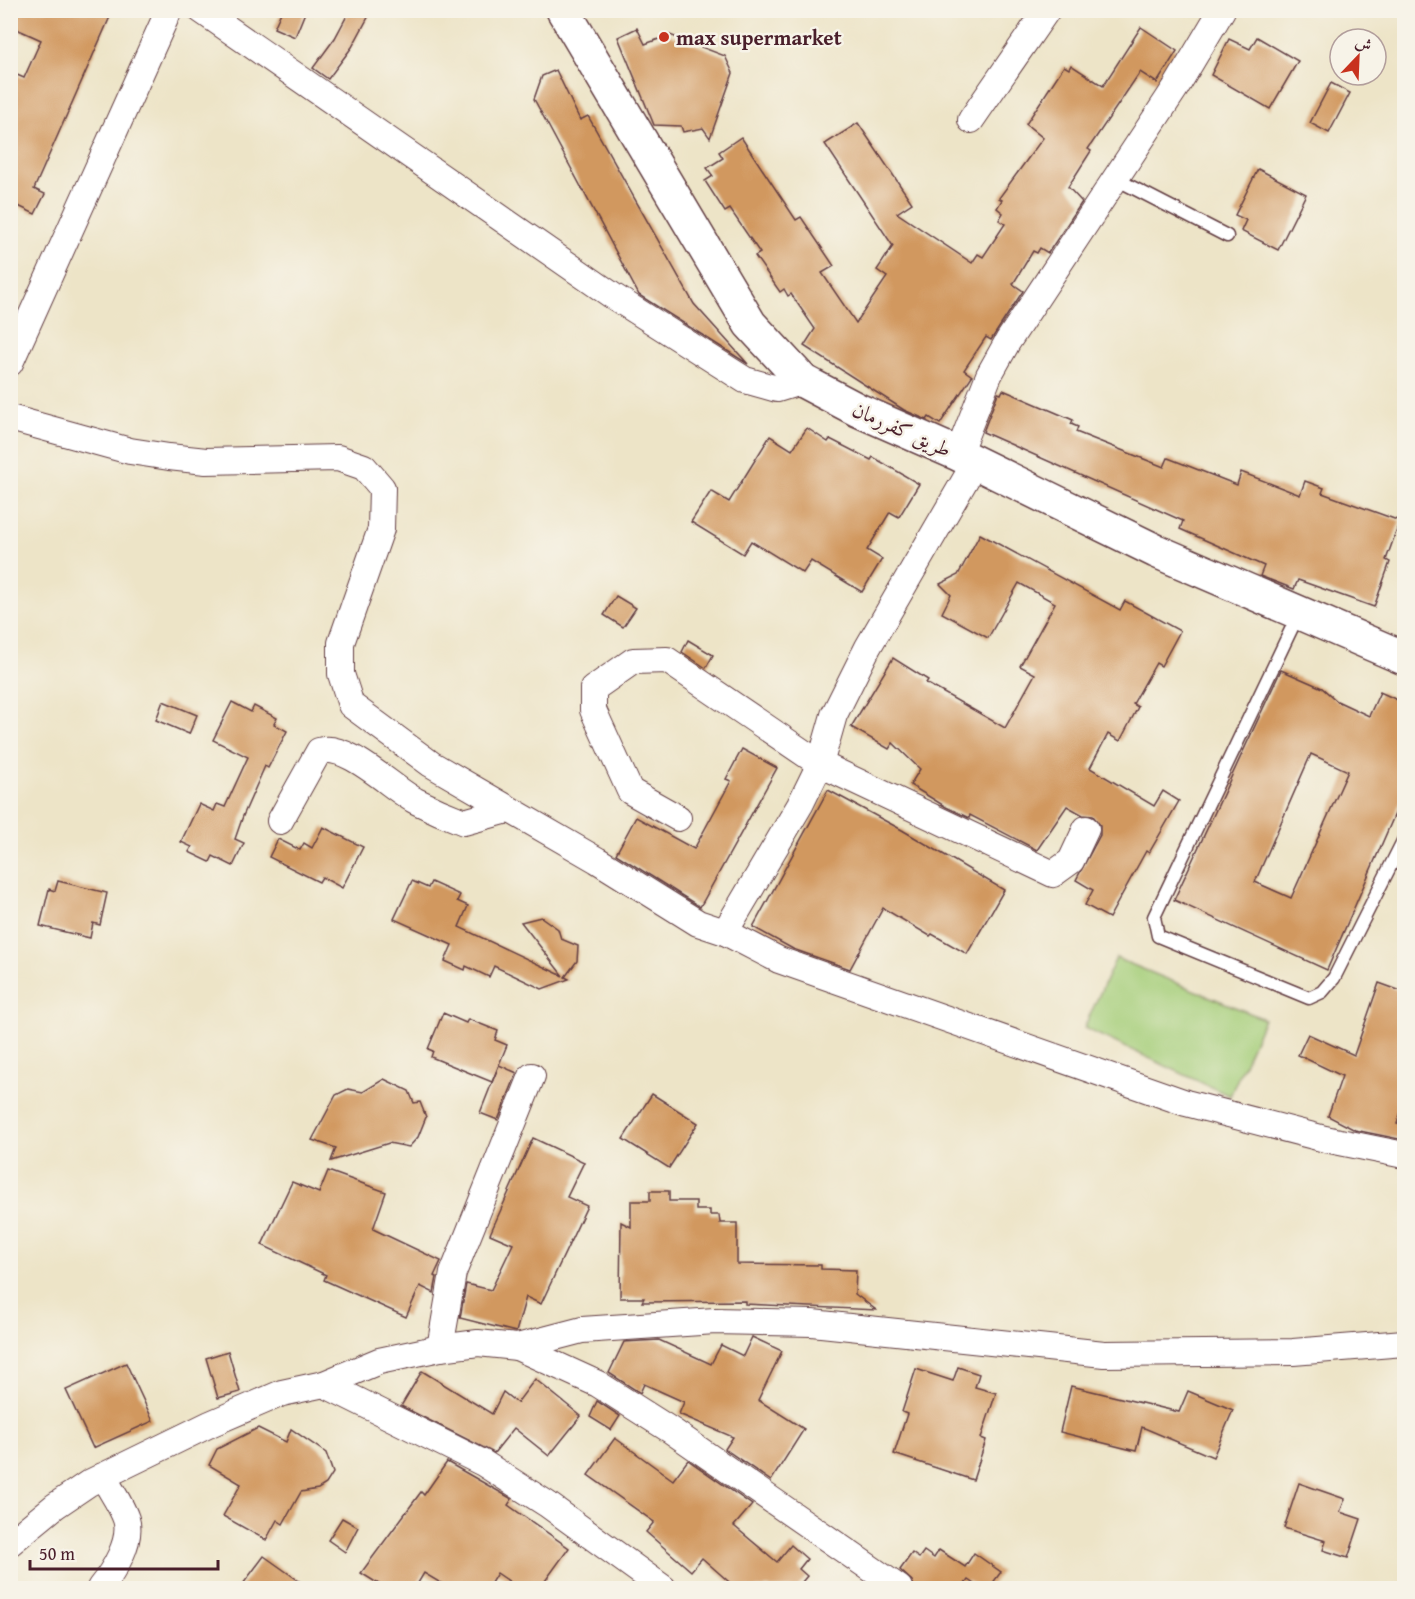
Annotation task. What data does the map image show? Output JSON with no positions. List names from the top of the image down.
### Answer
{
  "streets": {
    "main road": ["طريق كفررمان"]
  },
  "places": ["max supermarket"],
  "scale_bar": "50 m",
  "north": "top right"
}
